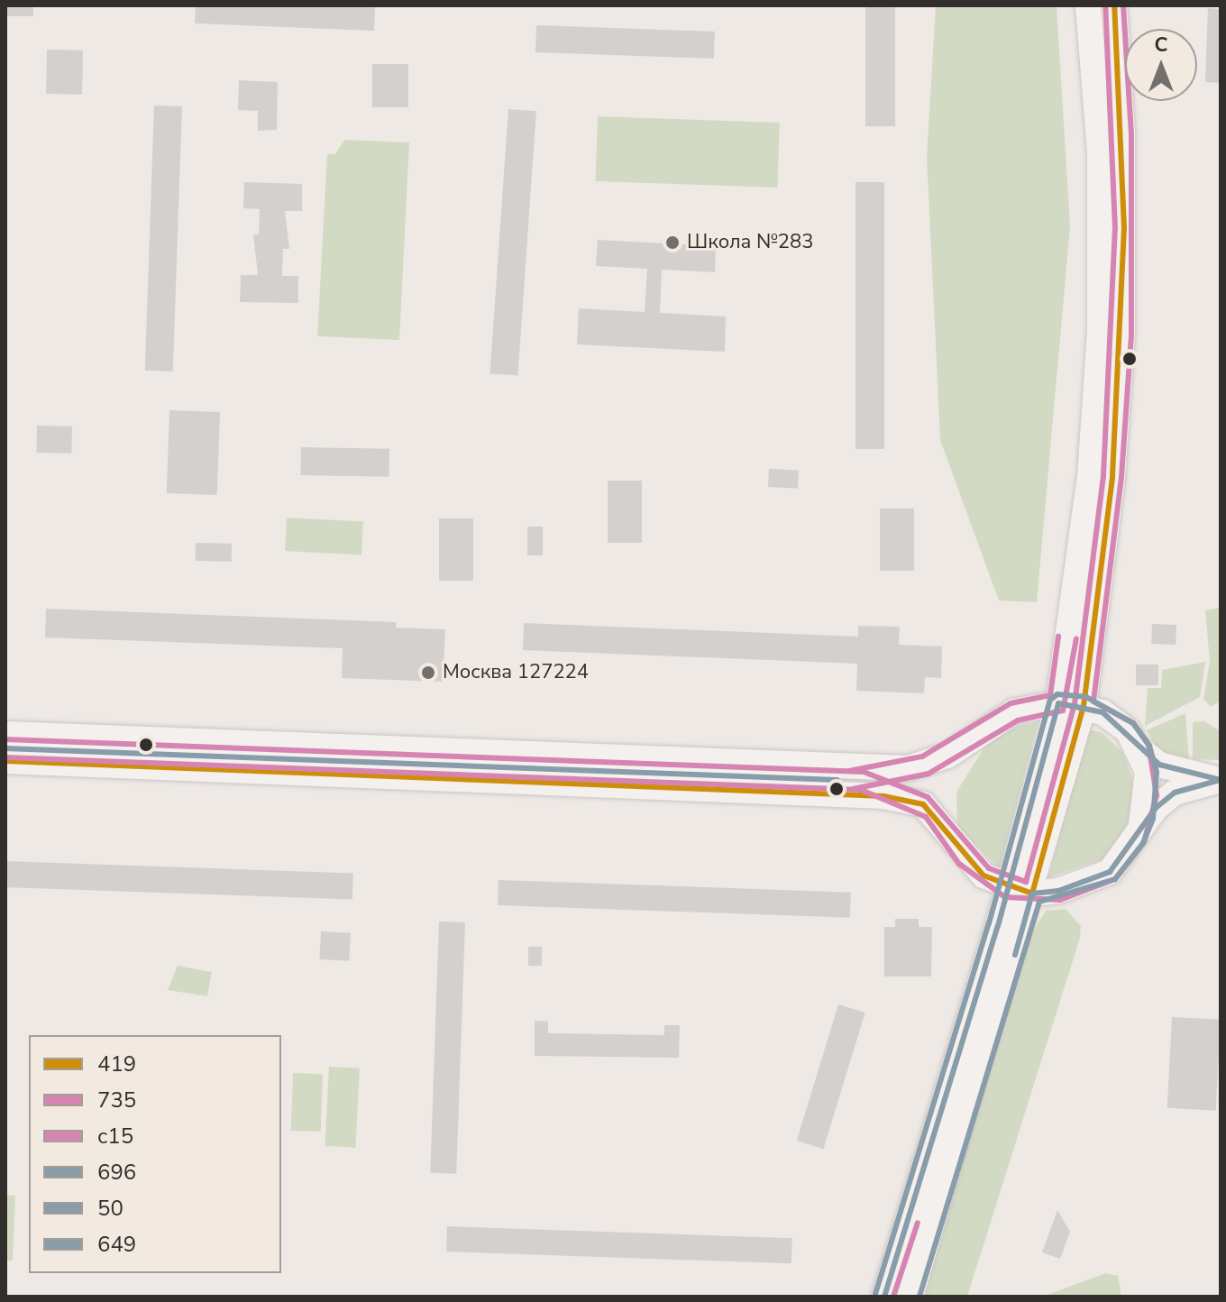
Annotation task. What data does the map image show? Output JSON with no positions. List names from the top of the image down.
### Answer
{
  "places": ["Школа №283", "Москва 127224"],
  "lines": [
    "transit line 419",
    "transit line 735",
    "transit line с15",
    "transit line 649",
    "transit line 50",
    "transit line 696"
  ],
  "legend": [
    "419",
    "735",
    "с15",
    "696",
    "50",
    "649"
  ],
  "north": "top"
}
